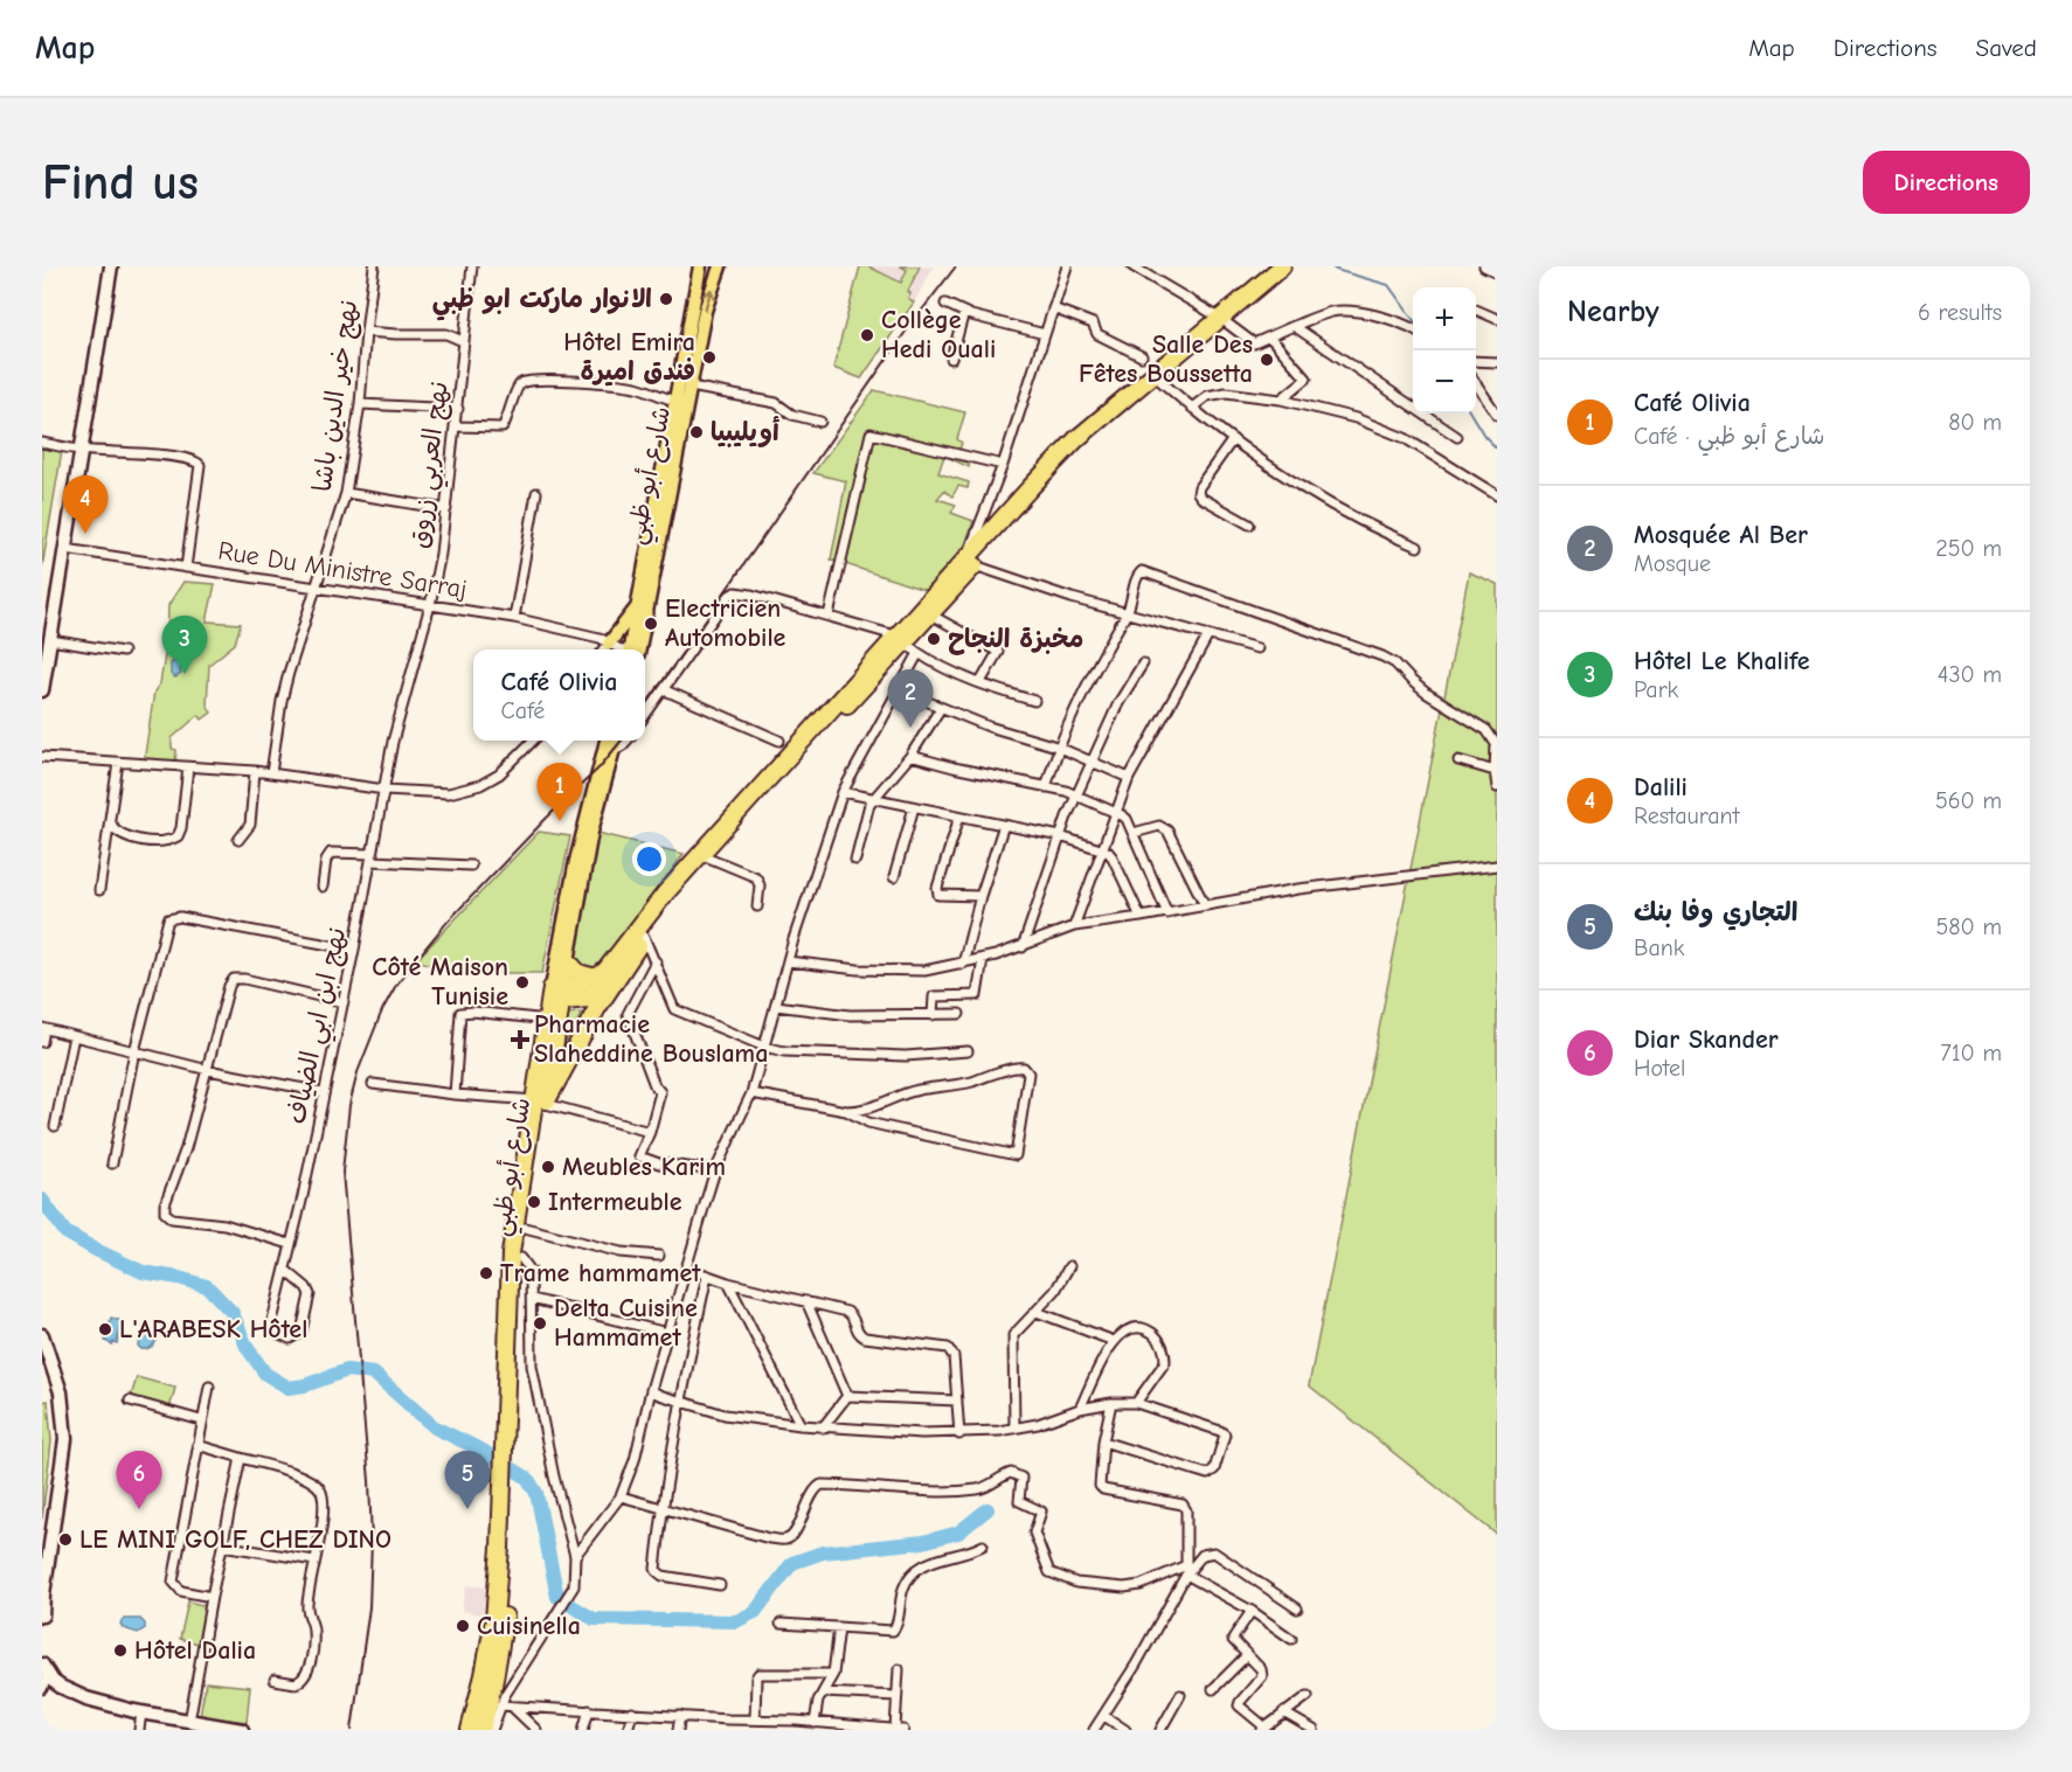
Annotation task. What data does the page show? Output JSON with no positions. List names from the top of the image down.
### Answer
{
  "streets": {
    "highway": ["شارع أبو ظبي"],
    "street": [
      "نهج خير الدين باشا",
      "نهج العربي زروق",
      "Rue Du Ministre Sarraj",
      "نهج ابن ابي الضياف"
    ]
  },
  "crossings": [
    ["نهج خير الدين باشا", "Rue Du Ministre Sarraj"],
    ["نهج العربي زروق", "Rue Du Ministre Sarraj"],
    ["نهج العربي زروق", "نهج ابن ابي الضياف"]
  ],
  "places": {
    "other": [
      "الانوار ماركت ابو ظبي",
      "Collège Hedi Ouali",
      "Hôtel Emira فندق اميرة",
      "Salle Des Fêtes Boussetta",
      "أويليبيا",
      "Electricien Automobile",
      "مخبزة النجاح",
      "Côté Maison Tunisie",
      "Meubles Karim",
      "Intermeuble",
      "Trame hammamet",
      "Delta Cuisine Hammamet",
      "L'ARABESK Hôtel",
      "LE MINI GOLF, CHEZ DINO",
      "Cuisinella",
      "Hôtel Dalia"
    ],
    "health": ["Pharmacie Slaheddine Bouslama"]
  },
  "page": {
    "header": "Map",
    "nav": ["Map", "Directions", "Saved"],
    "buttons": "Directions",
    "title": "Find us",
    "heading": ["Nearby", "6 results"],
    "map_buttons": ["+", "−"],
    "list": [
      {
        "mark": "1",
        "name": "Café Olivia",
        "note": "Café · شارع أبو ظبي",
        "value": "80 m"
      },
      {
        "mark": "2",
        "name": "Mosquée Al Ber",
        "note": "Mosque",
        "value": "250 m"
      },
      {
        "mark": "3",
        "name": "Hôtel Le Khalife",
        "note": "Park",
        "value": "430 m"
      },
      {
        "mark": "4",
        "name": "Dalili",
        "note": "Restaurant",
        "value": "560 m"
      },
      {
        "mark": "5",
        "name": "التجاري وفا بنك",
        "note": "Bank",
        "value": "580 m"
      },
      {
        "mark": "6",
        "name": "Diar Skander",
        "note": "Hotel",
        "value": "710 m"
      }
    ],
    "pins": [
      "4",
      "3",
      "2",
      "1",
      "5",
      "6"
    ],
    "popup": ["Café Olivia", "Café"]
  }
}
